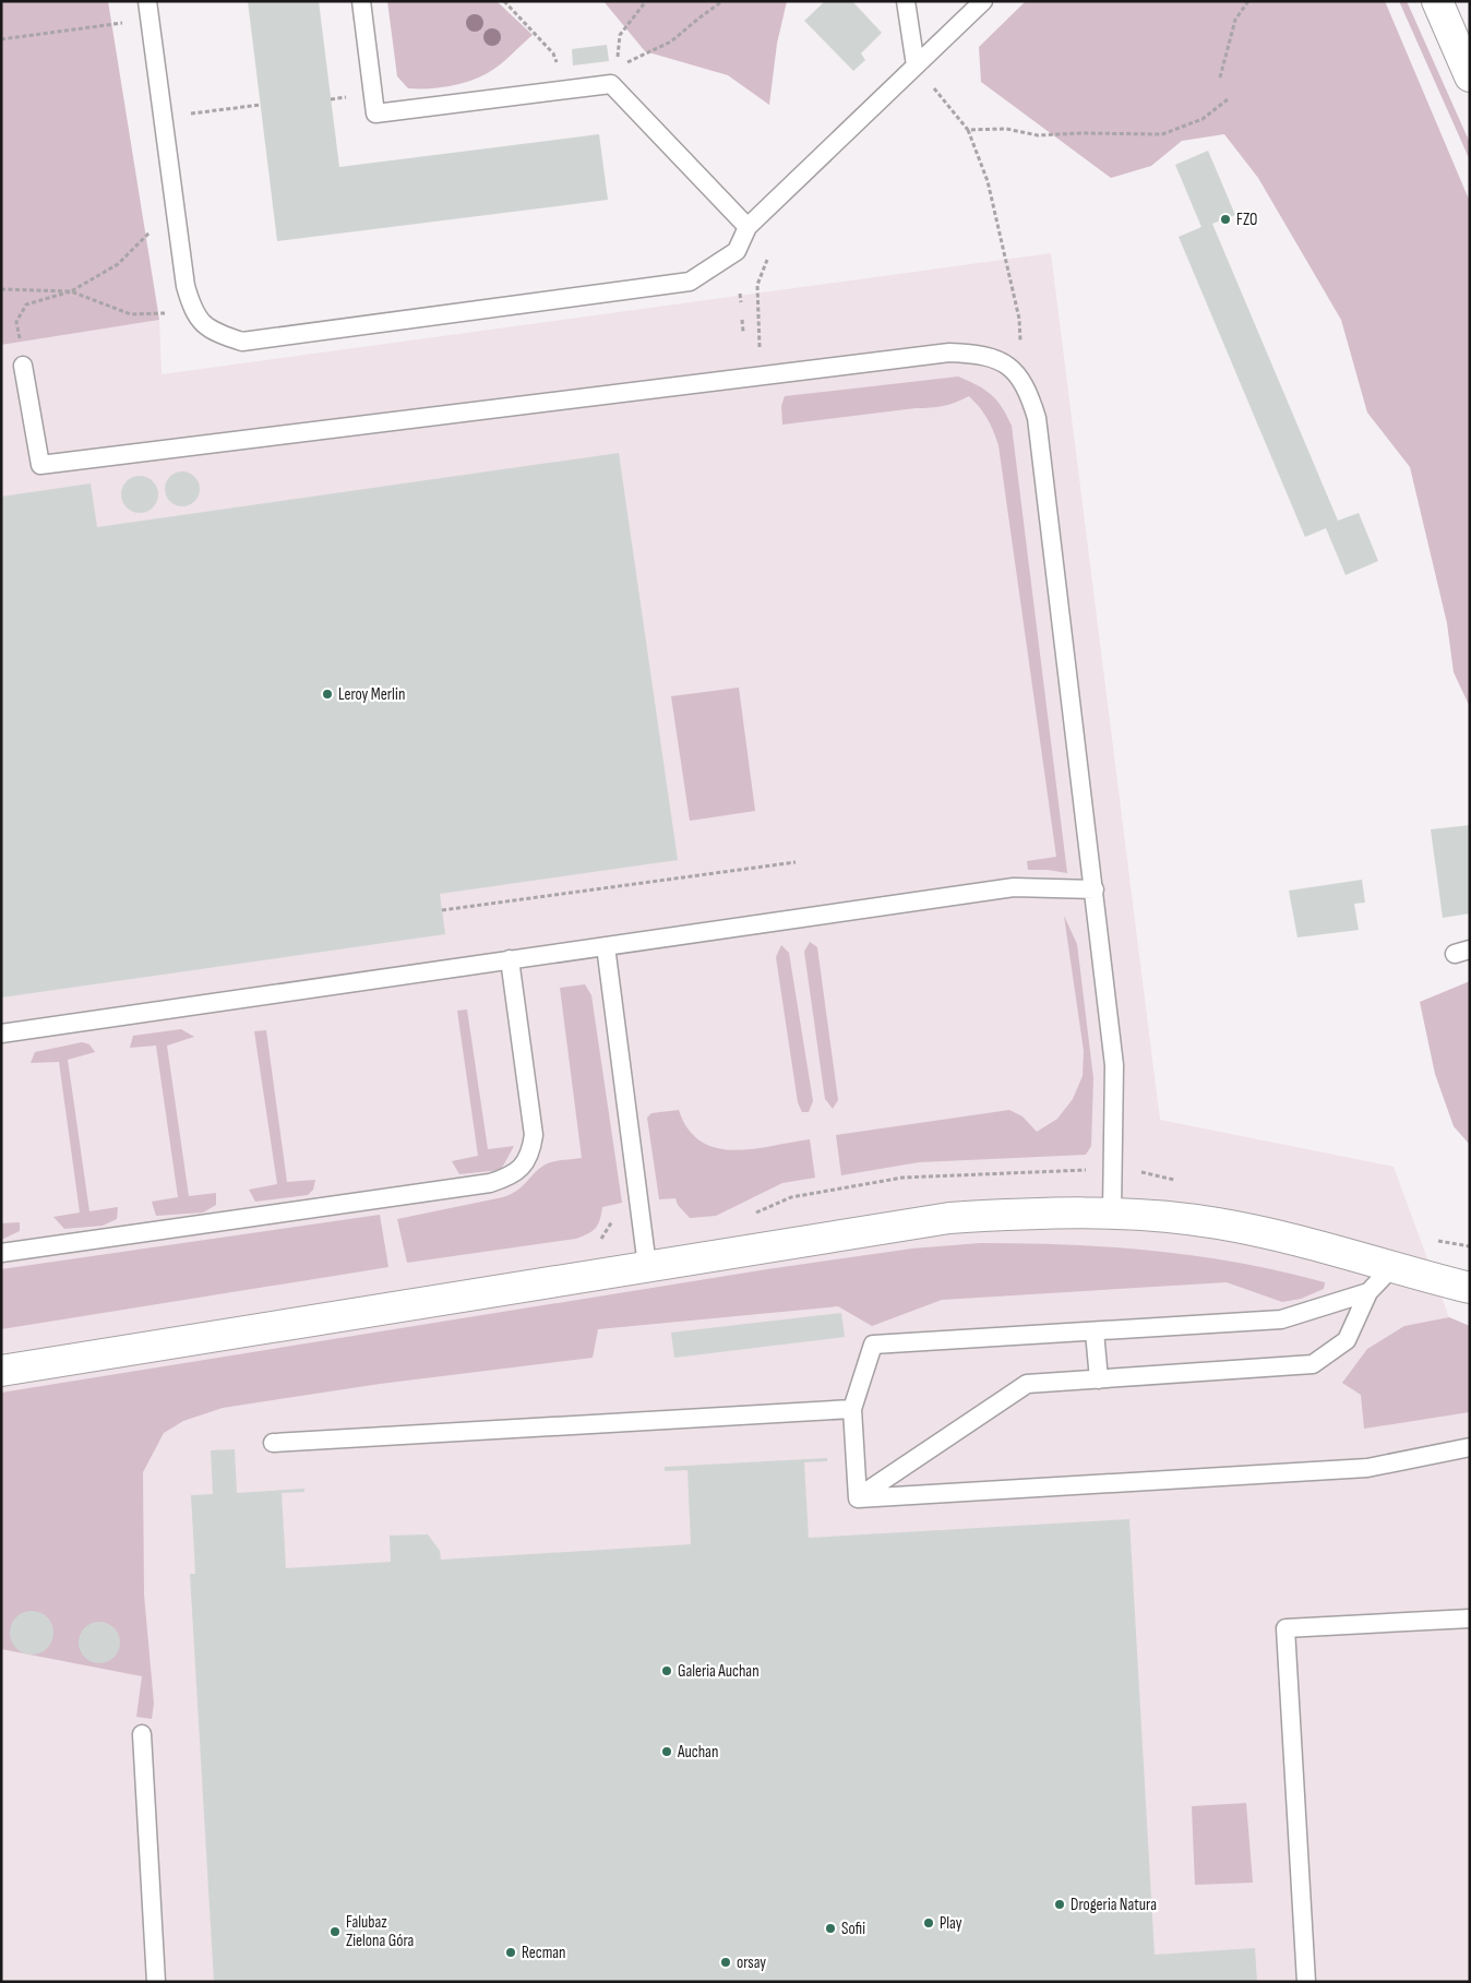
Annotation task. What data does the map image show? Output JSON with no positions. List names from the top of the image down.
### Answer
{
  "places": [
    "FZO",
    "Leroy Merlin",
    "Galeria Auchan",
    "Auchan",
    "Drogeria Natura",
    "Play",
    "Sofii",
    "Falubaz Zielona Góra",
    "Recman",
    "orsay"
  ]
}
